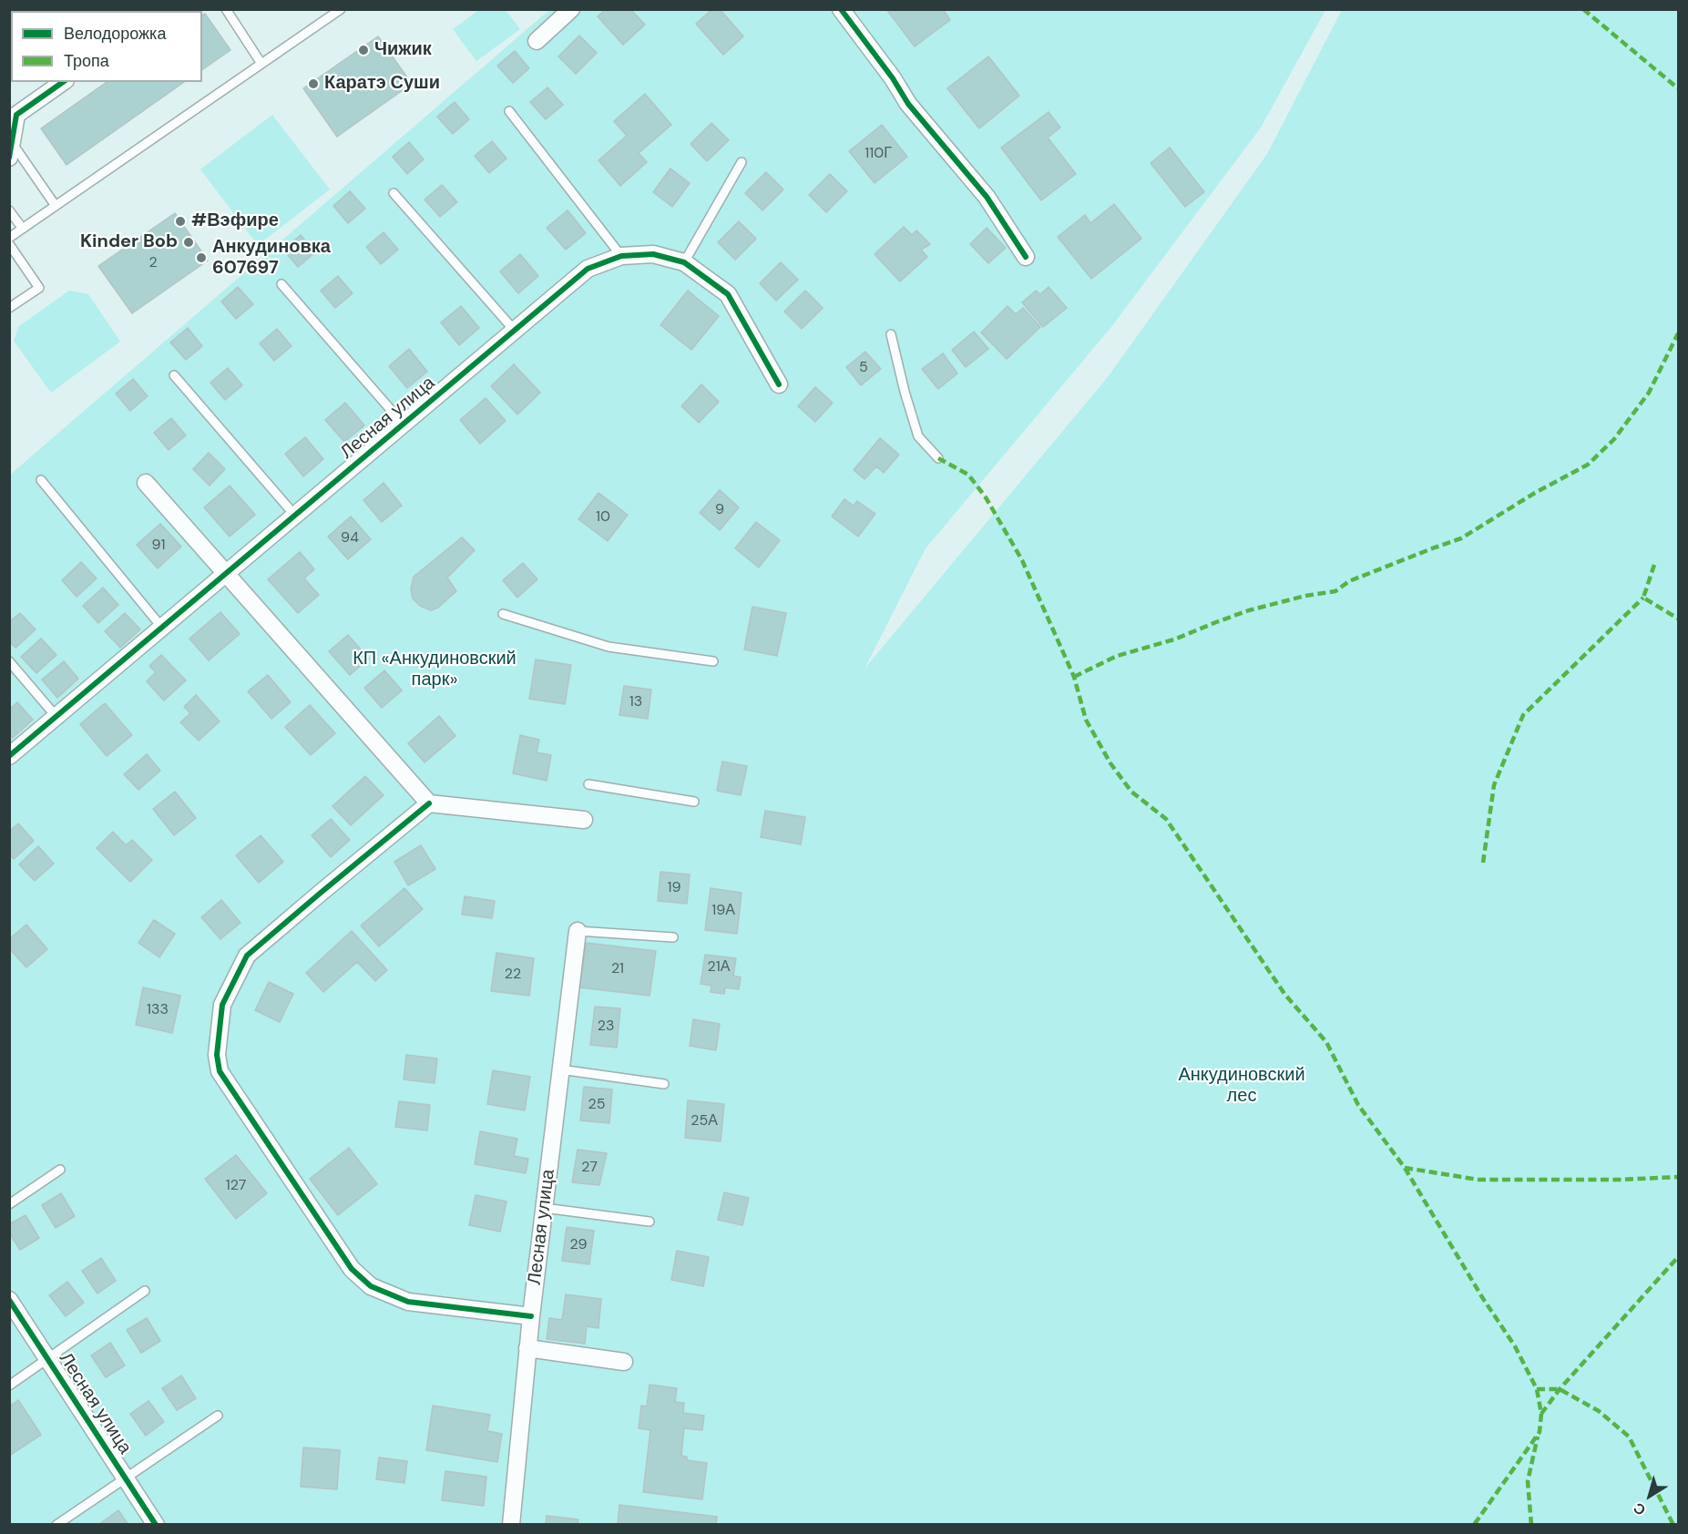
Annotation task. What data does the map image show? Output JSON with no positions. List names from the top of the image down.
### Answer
{
  "streets": {
    "street": ["Лесная улица"]
  },
  "parks": ["КП «Анкудиновский парк»", "Анкудиновский лес"],
  "places": [
    "Чижик",
    "Каратэ Суши",
    "#Вэфире",
    "Kinder Bob",
    "Анкудиновка 607697"
  ],
  "house_numbers": [
    "110Г",
    "2",
    "5",
    "9",
    "10",
    "94",
    "91",
    "13",
    "19",
    "19А",
    "21А",
    "21",
    "22",
    "133",
    "23",
    "25",
    "25А",
    "27",
    "127",
    "29"
  ],
  "legend": ["Велодорожка", "Тропа"],
  "north": "bottom left"
}
